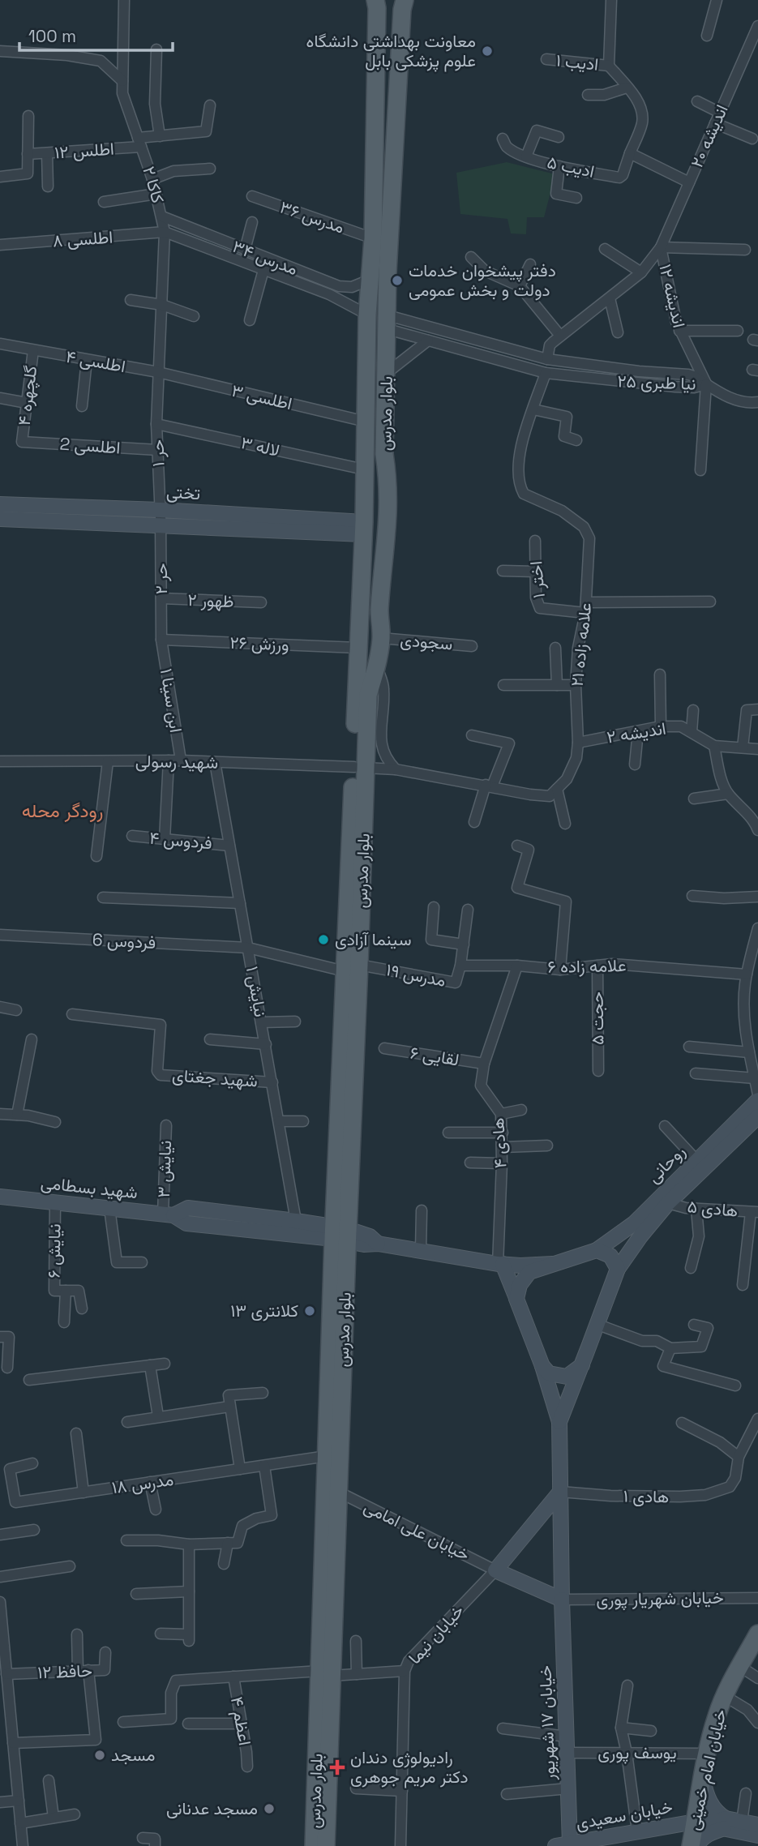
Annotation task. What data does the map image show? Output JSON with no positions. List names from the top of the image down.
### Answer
{
  "streets": {
    "main road": [
      "بلوار مدرس",
      "تختی",
      "روحانی",
      "شهید بسطامی",
      "خیابان ۱۷ شهریور",
      "خیابان امام خمینی",
      "خیابان سعیدی"
    ],
    "street": [
      "ادیب ۱",
      "اندیشه ۲۰",
      "اطلس ۱۲",
      "ادیب ۵",
      "کاکا ۲",
      "مدرس ۳۶",
      "اطلسی ۸",
      "مدرس ۳۴",
      "اندیشه ۱۲",
      "اطلسی ۴",
      "نیا طبری ۲۵",
      "گلچهره ۴",
      "اطلسی ۳",
      "اطلسی 2",
      "لاله ۳",
      "حر ۱",
      "حر ۲",
      "اختر ۱",
      "ظهور ۲",
      "سجودی",
      "ورزش ۲۶",
      "علامه زاده ۲۱",
      "ابن سینا ۱",
      "اندیشه ۲",
      "شهید رسولی",
      "فردوس ۴",
      "فردوس 6",
      "علامه زاده ۶",
      "مدرس ۱۹",
      "نیایش ۱",
      "حجت ۵",
      "لقایی ۶",
      "شهید جغتای",
      "هادی ۴",
      "نیایش ۳",
      "هادی ۵",
      "نیایش ۶",
      "مدرس ۱۸",
      "هادی ۱",
      "خیابان علی امامی",
      "خیابان شهریار پوری",
      "خیابان نیما",
      "حافظ ۱۲",
      "اعظم ۴",
      "یوسف پوری"
    ]
  },
  "crossings": [
    ["اندیشه ۲۰", "اندیشه ۱۲"],
    ["اطلس ۱۲", "کاکا ۲"],
    ["کاکا ۲", "اطلسی ۸"],
    ["کاکا ۲", "مدرس ۳۴"],
    ["کاکا ۲", "اطلسی ۴"],
    ["کاکا ۲", "اطلسی ۳"],
    ["کاکا ۲", "حر ۱"],
    ["مدرس ۳۶", "بلوار مدرس"],
    ["اطلسی ۸", "مدرس ۳۴"],
    ["مدرس ۳۴", "بلوار مدرس"],
    ["اندیشه ۱۲", "نیا طبری ۲۵"],
    ["اطلسی ۴", "گلچهره ۴"],
    ["اطلسی ۴", "اطلسی ۳"],
    ["اطلسی ۴", "حر ۱"],
    ["نیا طبری ۲۵", "بلوار مدرس"],
    ["نیا طبری ۲۵", "علامه زاده ۲۱"],
    ["گلچهره ۴", "اطلسی 2"],
    ["اطلسی ۳", "بلوار مدرس"],
    ["اطلسی ۳", "حر ۱"],
    ["بلوار مدرس", "لاله ۳"],
    ["بلوار مدرس", "تختی"],
    ["بلوار مدرس", "سجودی"],
    ["بلوار مدرس", "ورزش ۲۶"],
    ["بلوار مدرس", "شهید رسولی"],
    ["بلوار مدرس", "فردوس 6"],
    ["بلوار مدرس", "مدرس ۱۹"],
    ["بلوار مدرس", "شهید بسطامی"],
    ["بلوار مدرس", "مدرس ۱۸"],
    ["بلوار مدرس", "خیابان علی امامی"],
    ["اطلسی 2", "حر ۱"],
    ["لاله ۳", "حر ۱"],
    ["حر ۱", "تختی"],
    ["حر ۱", "حر ۲"],
    ["تختی", "حر ۲"],
    ["حر ۲", "ظهور ۲"],
    ["حر ۲", "ورزش ۲۶"],
    ["حر ۲", "ابن سینا ۱"],
    ["اختر ۱", "علامه زاده ۲۱"],
    ["ورزش ۲۶", "ابن سینا ۱"],
    ["علامه زاده ۲۱", "اندیشه ۲"],
    ["ابن سینا ۱", "شهید رسولی"],
    ["شهید رسولی", "نیایش ۱"],
    ["فردوس ۴", "نیایش ۱"],
    ["فردوس 6", "مدرس ۱۹"],
    ["فردوس 6", "نیایش ۱"],
    ["علامه زاده ۶", "مدرس ۱۹"],
    ["علامه زاده ۶", "حجت ۵"],
    ["علامه زاده ۶", "هادی ۴"],
    ["نیایش ۱", "شهید جغتای"],
    ["نیایش ۱", "شهید بسطامی"],
    ["لقایی ۶", "هادی ۴"],
    ["روحانی", "هادی ۵"],
    ["نیایش ۳", "شهید بسطامی"],
    ["شهید بسطامی", "نیایش ۶"],
    ["هادی ۱", "خیابان ۱۷ شهریور"],
    ["خیابان علی امامی", "خیابان نیما"],
    ["خیابان شهریار پوری", "خیابان ۱۷ شهریور"],
    ["خیابان ۱۷ شهریور", "یوسف پوری"],
    ["خیابان ۱۷ شهریور", "خیابان سعیدی"],
    ["یوسف پوری", "خیابان امام خمینی"],
    ["خیابان امام خمینی", "خیابان سعیدی"]
  ],
  "districts": ["رودگر محله"],
  "places": {
    "other": [
      "معاونت بهداشتی دانشگاه علوم پزشکی بابل",
      "دفتر پیشخوان خدمات دولت و بخش عمومی",
      "سینما آزادی",
      "کلانتری ۱۳",
      "مسجد",
      "مسجد عدنانی"
    ],
    "health": ["رادیولوژی دندان دکتر مریم جوهری"]
  },
  "scale_bar": "100 m"
}
